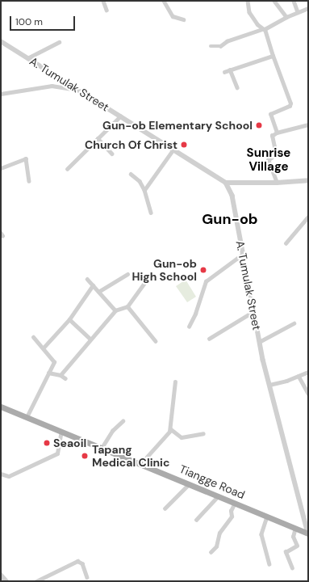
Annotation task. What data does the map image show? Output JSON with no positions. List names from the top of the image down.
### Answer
{
  "streets": {
    "main road": ["Tiangge Road"],
    "street": ["A. Tumulak Street"]
  },
  "crossings": [
    ["A. Tumulak Street", "Tiangge Road"]
  ],
  "districts": ["Sunrise Village", "Gun-ob"],
  "places": [
    "Gun-ob Elementary School",
    "Church Of Christ",
    "Gun-ob High School",
    "Seaoil",
    "Tapang Medical Clinic"
  ],
  "scale_bar": "100 m"
}
